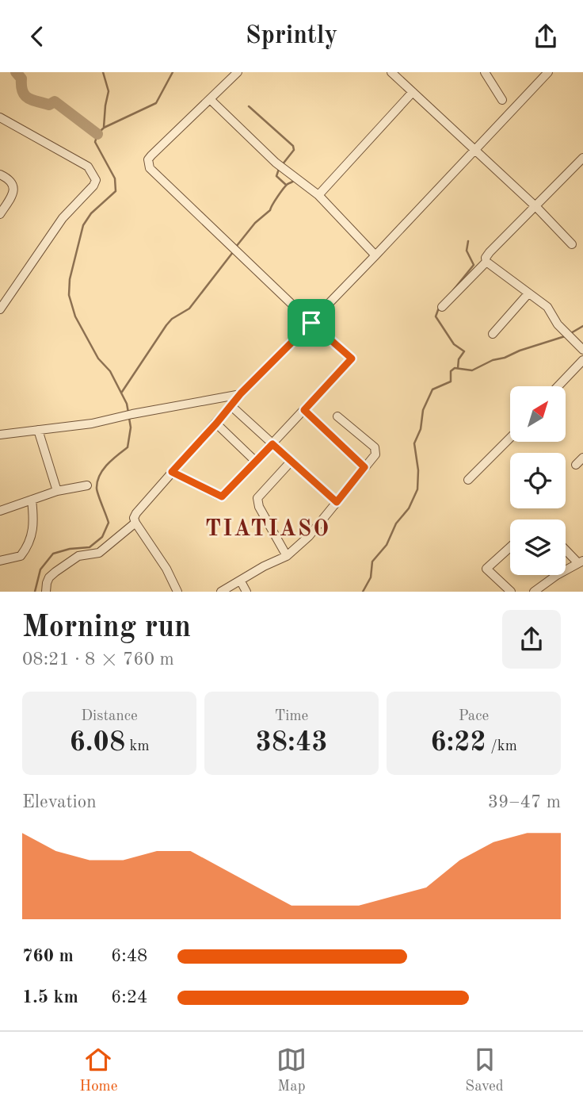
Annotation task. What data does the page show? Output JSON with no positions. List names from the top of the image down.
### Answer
{
  "districts": ["TIATIASO"],
  "north": "top right",
  "page": {
    "header": "Sprintly",
    "heading": ["Morning run", "08:21 · 8 × 760 m"],
    "stats": [
      ["Distance", "6.08 km"],
      ["Time", "38:43"],
      ["Pace", "6:22 /km"]
    ],
    "chart": ["Elevation", "39–47 m"],
    "list": [
      {
        "name": "760 m",
        "note": "6:48"
      },
      {
        "name": "1.5 km",
        "note": "6:24"
      }
    ],
    "tabs": ["Home", "Map", "Saved"]
  }
}
